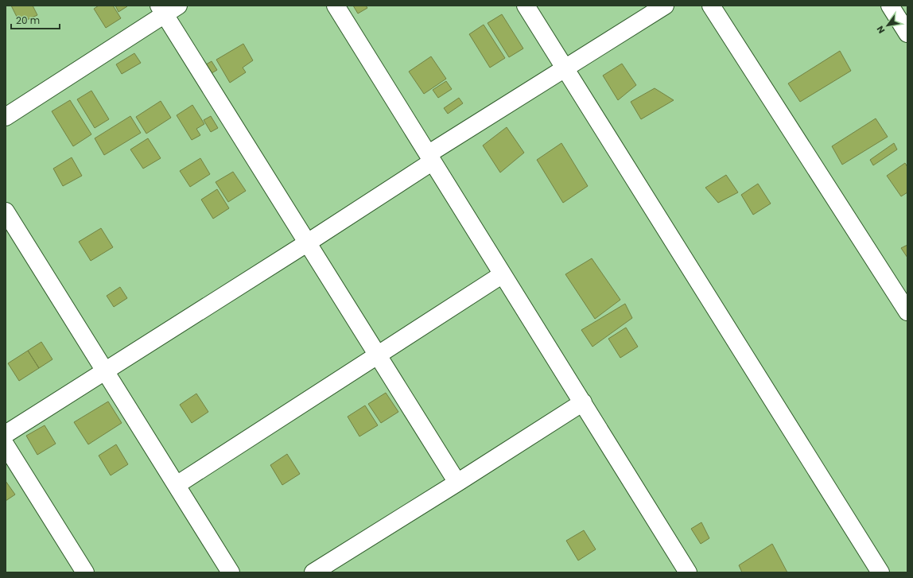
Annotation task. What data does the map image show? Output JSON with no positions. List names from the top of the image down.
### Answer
{
  "scale_bar": "20 m",
  "north": "bottom left"
}
